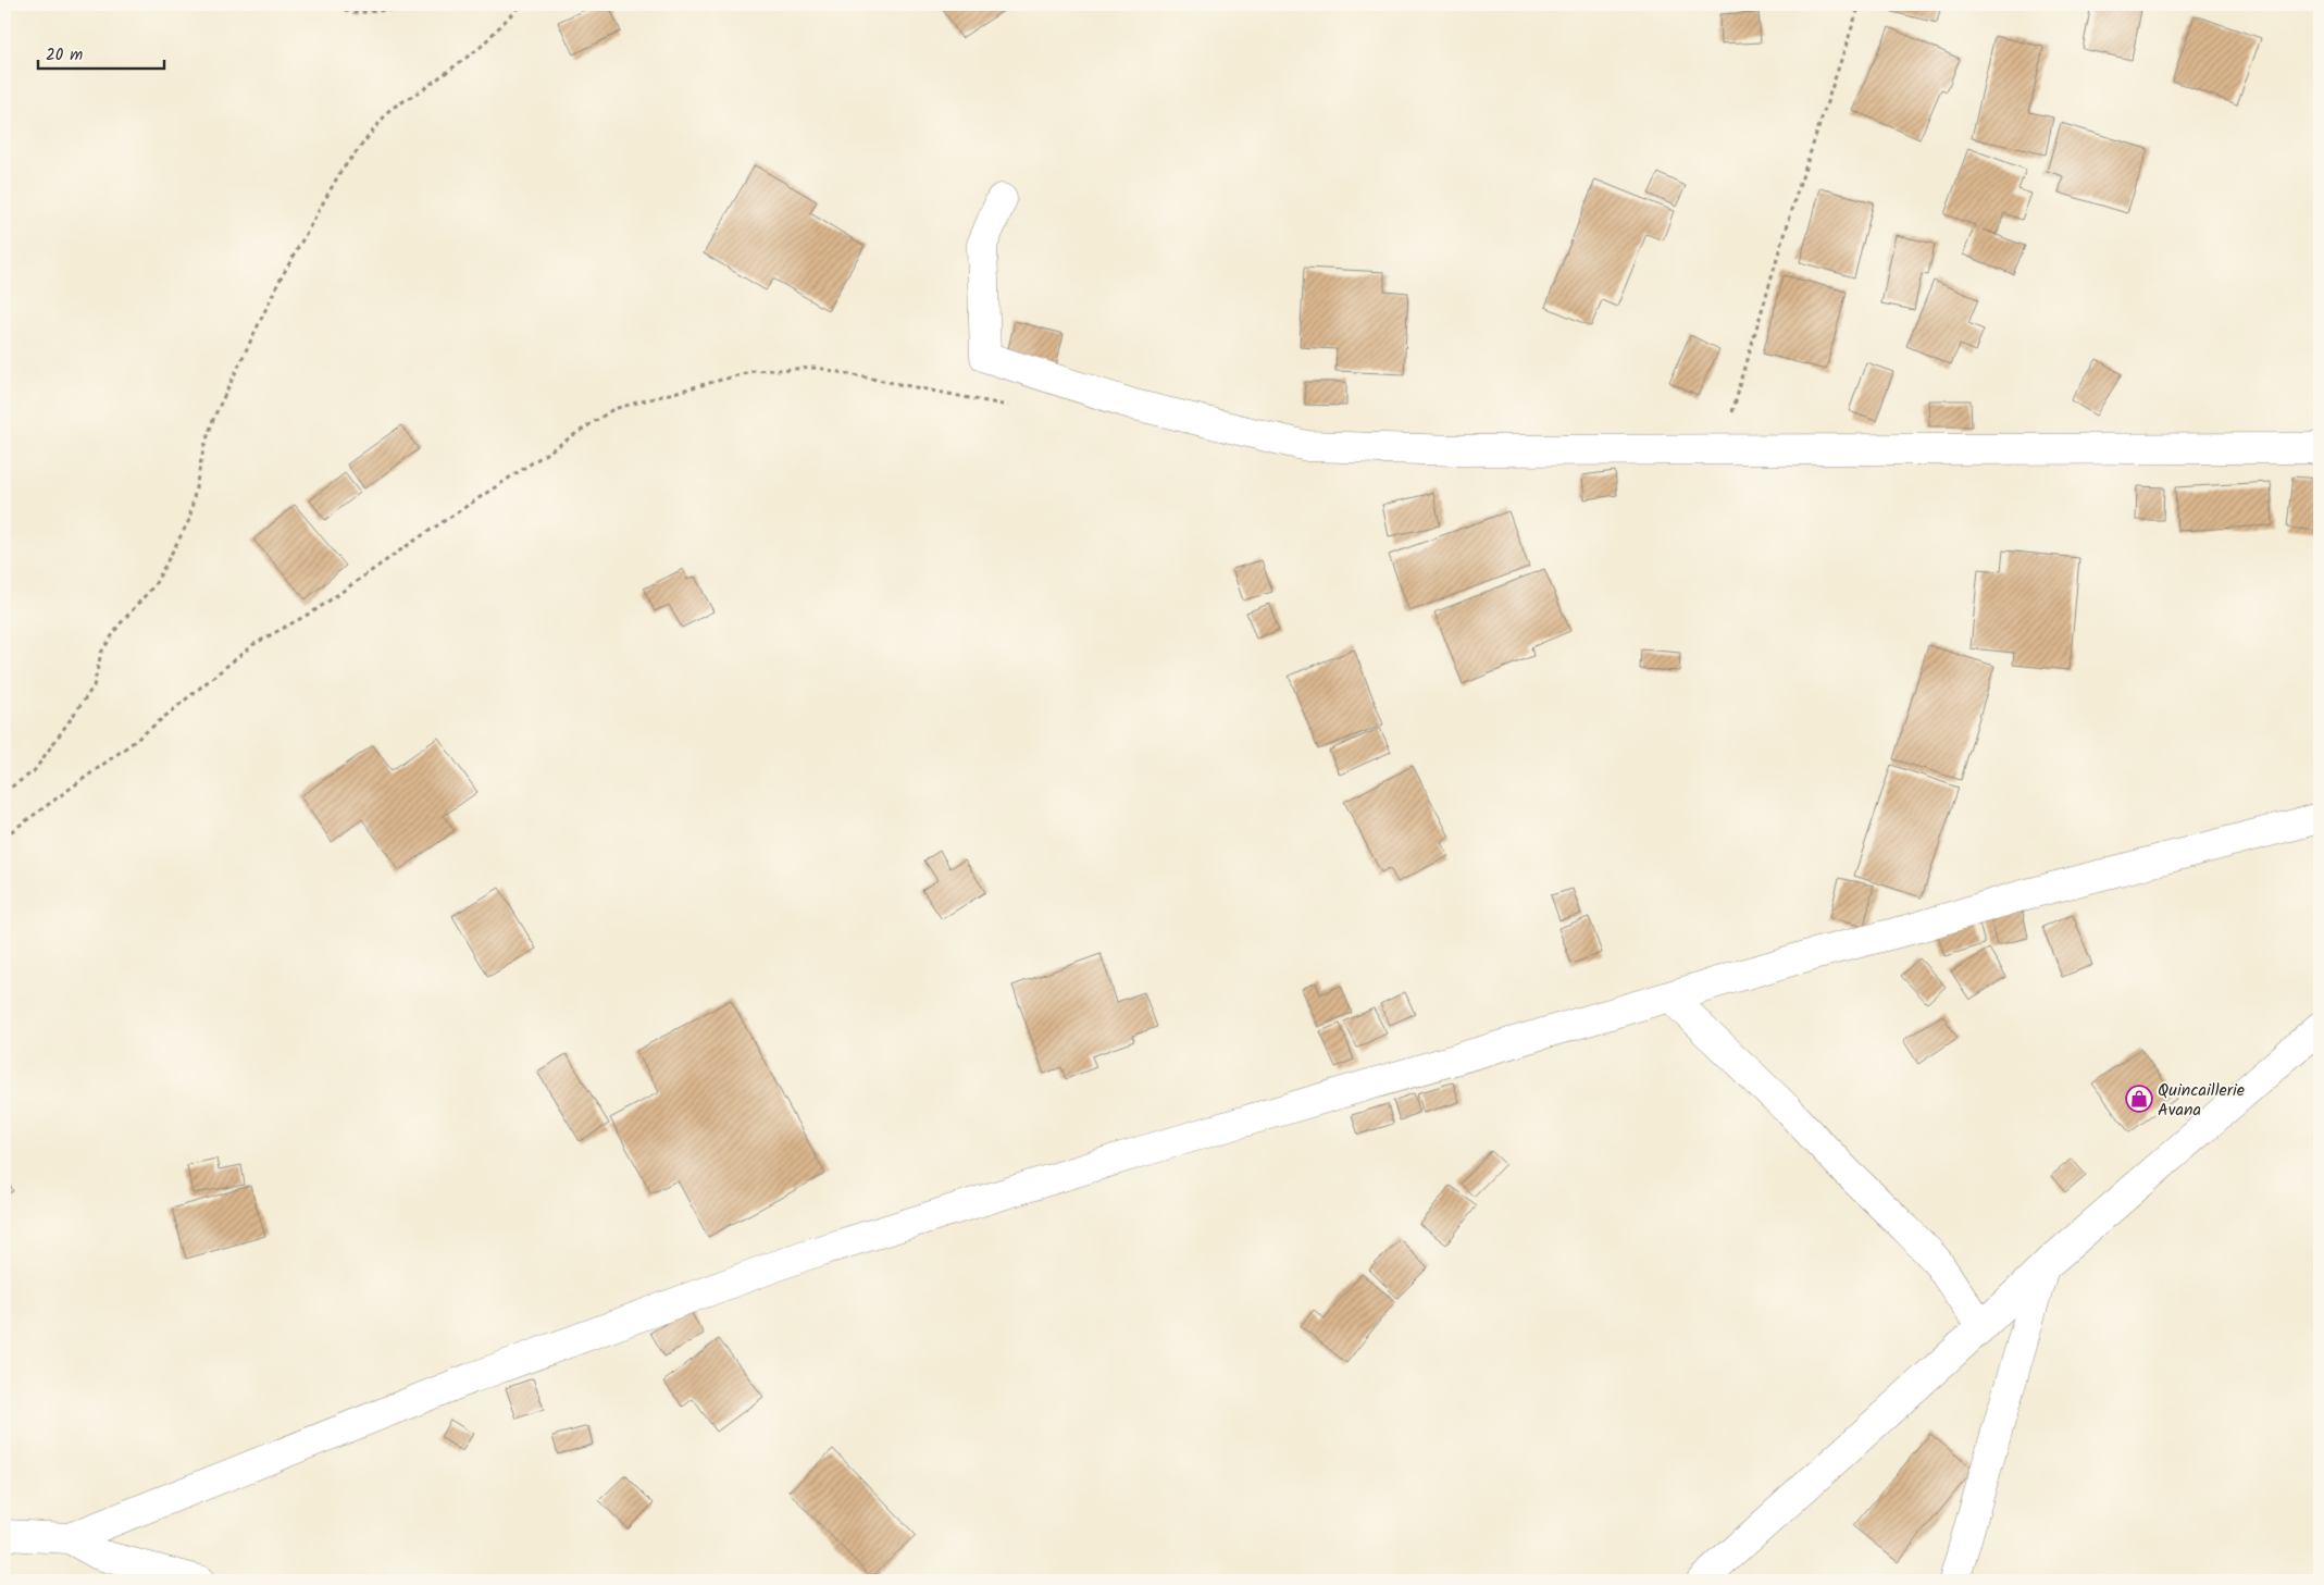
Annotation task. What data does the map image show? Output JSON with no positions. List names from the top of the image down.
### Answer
{
  "places": {
    "shop": ["Quincaillerie Avana"]
  },
  "scale_bar": "20 m"
}
